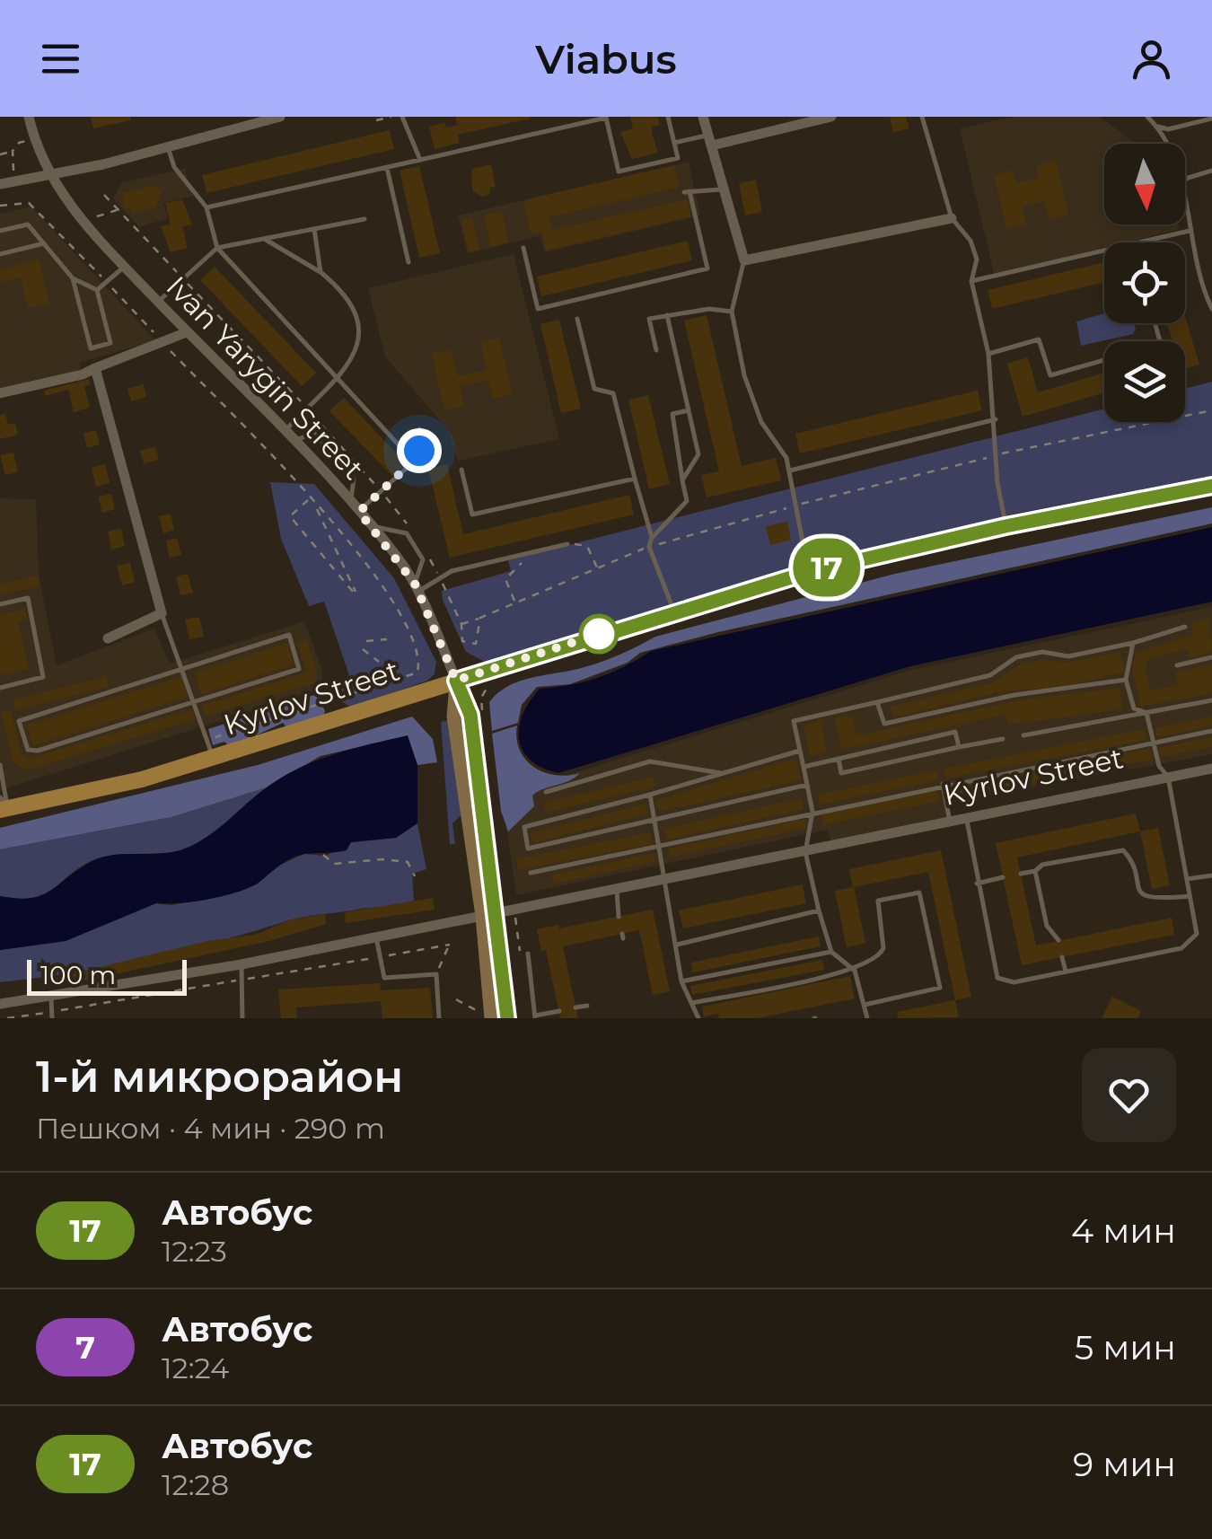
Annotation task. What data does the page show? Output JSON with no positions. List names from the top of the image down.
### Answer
{
  "streets": {
    "main road": ["Kyrlov Street"],
    "street": ["Ivan Yarygin Street"]
  },
  "crossings": [
    ["Ivan Yarygin Street", "Kyrlov Street"]
  ],
  "lines": ["bus line 17"],
  "scale_bar": "100 m",
  "north": "bottom",
  "page": {
    "header": "Viabus",
    "on_map": "17",
    "scale": "100 m",
    "heading": ["1-й микрорайон", "Пешком · 4 мин · 290 m"],
    "list": [
      {
        "mark": "17",
        "name": "Автобус",
        "note": "12:23",
        "value": "4 мин"
      },
      {
        "mark": "7",
        "name": "Автобус",
        "note": "12:24",
        "value": "5 мин"
      },
      {
        "mark": "17",
        "name": "Автобус",
        "note": "12:28",
        "value": "9 мин"
      }
    ]
  }
}
